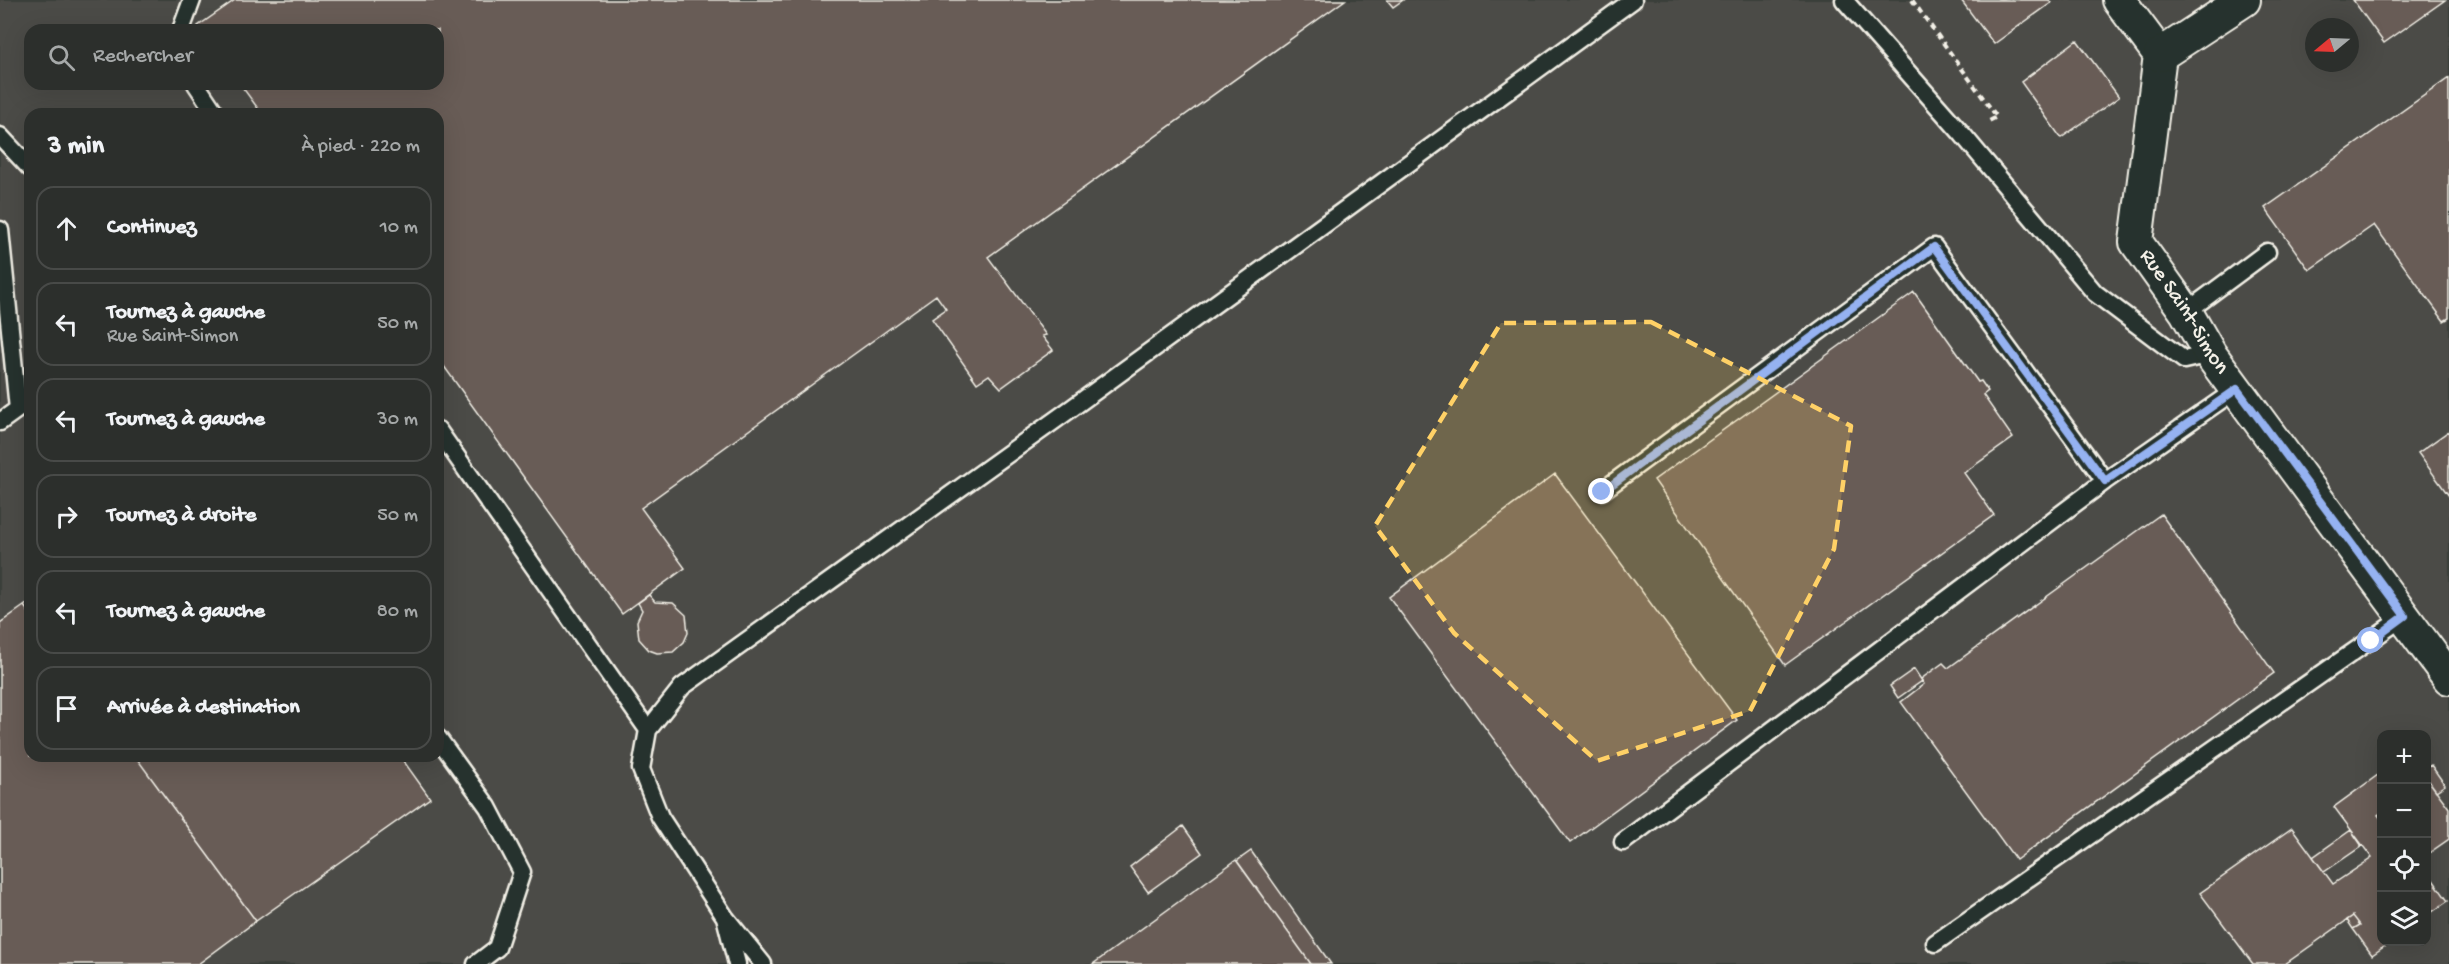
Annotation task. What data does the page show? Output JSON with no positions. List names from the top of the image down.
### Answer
{
  "streets": {
    "street": ["Rue Saint-Simon"]
  },
  "north": "left",
  "page": {
    "search": "Rechercher",
    "heading": ["3 min", "À pied · 220 m"],
    "list": [
      ["Continuez", "10 m"],
      ["Tournez à gauche", "Rue Saint-Simon", "50 m"],
      ["Tournez à gauche", "30 m"],
      ["Tournez à droite", "50 m"],
      ["Tournez à gauche", "80 m"],
      "Arrivée à destination"
    ],
    "map_buttons": ["+", "−"]
  }
}
